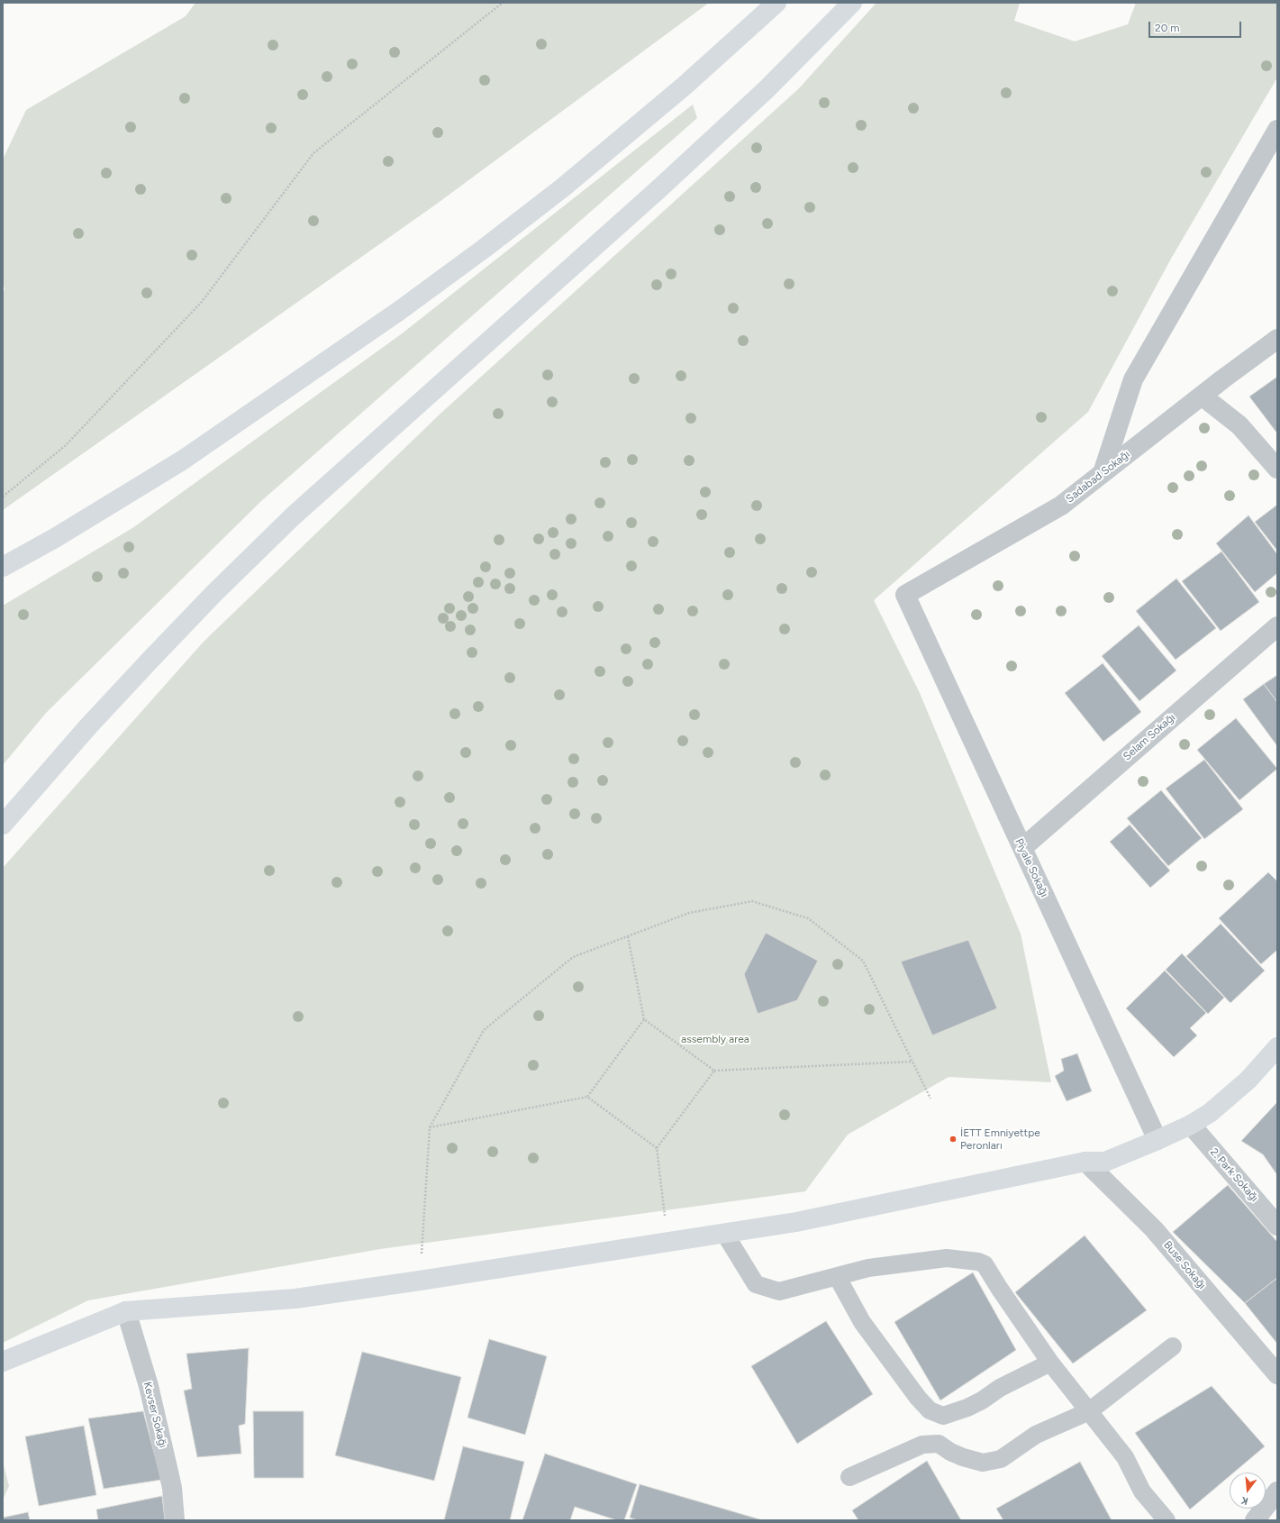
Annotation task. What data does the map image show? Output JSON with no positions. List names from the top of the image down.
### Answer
{
  "streets": {
    "street": [
      "Sadabad Sokağı",
      "Selam Sokağı",
      "Piyale Sokağı",
      "2. Park Sokağı",
      "Buse Sokağı",
      "Kevser Sokağı"
    ]
  },
  "crossings": [
    ["Sadabad Sokağı", "Piyale Sokağı"],
    ["Selam Sokağı", "Piyale Sokağı"]
  ],
  "parks": ["assembly area"],
  "places": ["İETT Emniyettpe Peronları"],
  "scale_bar": "20 m",
  "north": "bottom"
}
